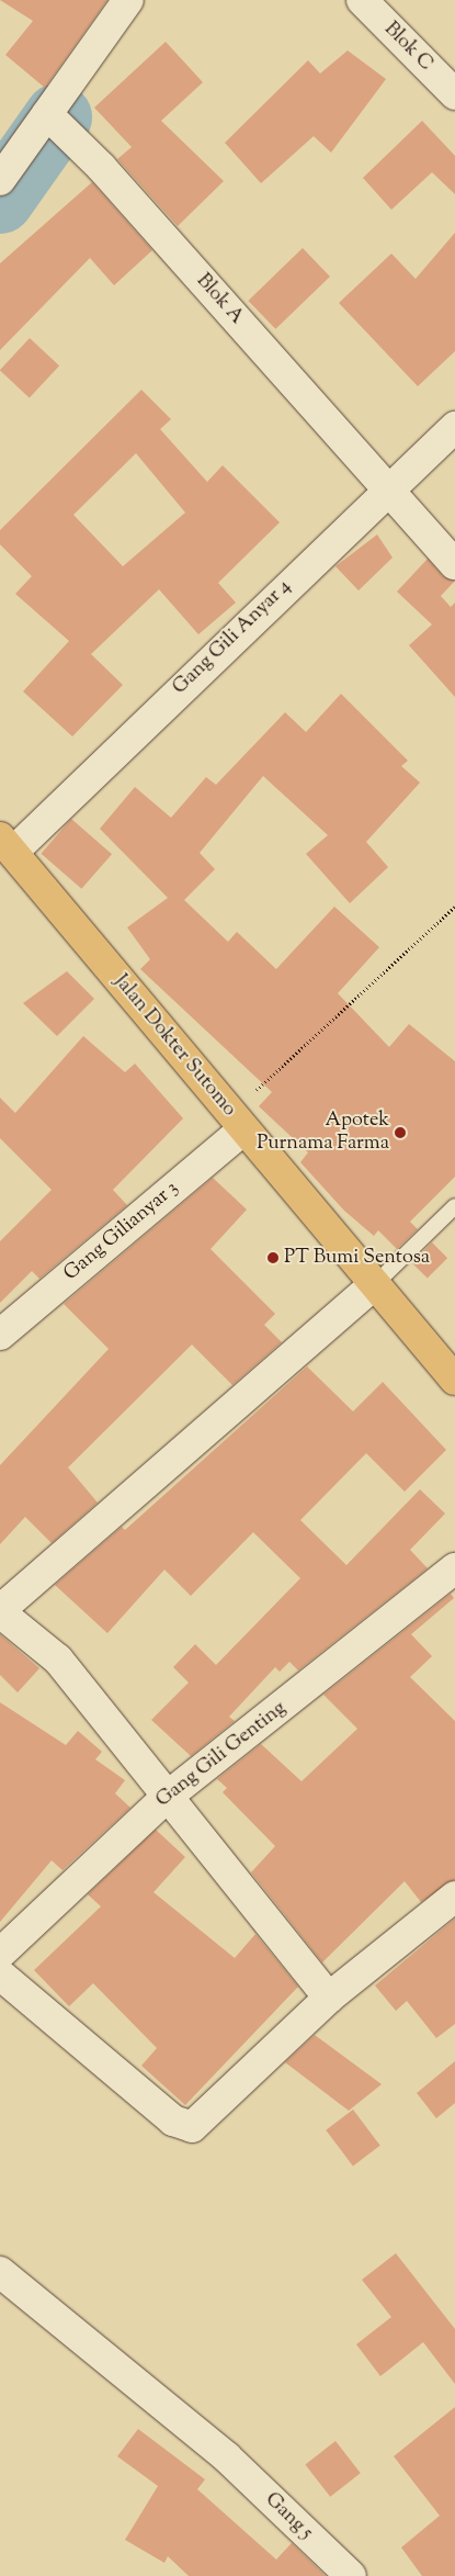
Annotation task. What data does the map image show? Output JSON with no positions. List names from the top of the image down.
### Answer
{
  "streets": {
    "main road": ["Jalan Dokter Sutomo"],
    "street": [
      "Blok C",
      "Blok A",
      "Gang Gili Anyar 4",
      "Gang Gilianyar 3",
      "Gang Gili Genting",
      "Gang 5"
    ]
  },
  "crossings": [
    ["Blok A", "Gang Gili Anyar 4"],
    ["Gang Gili Anyar 4", "Jalan Dokter Sutomo"],
    ["Jalan Dokter Sutomo", "Gang Gilianyar 3"]
  ],
  "places": ["Apotek Purnama Farma", "PT Bumi Sentosa"]
}
